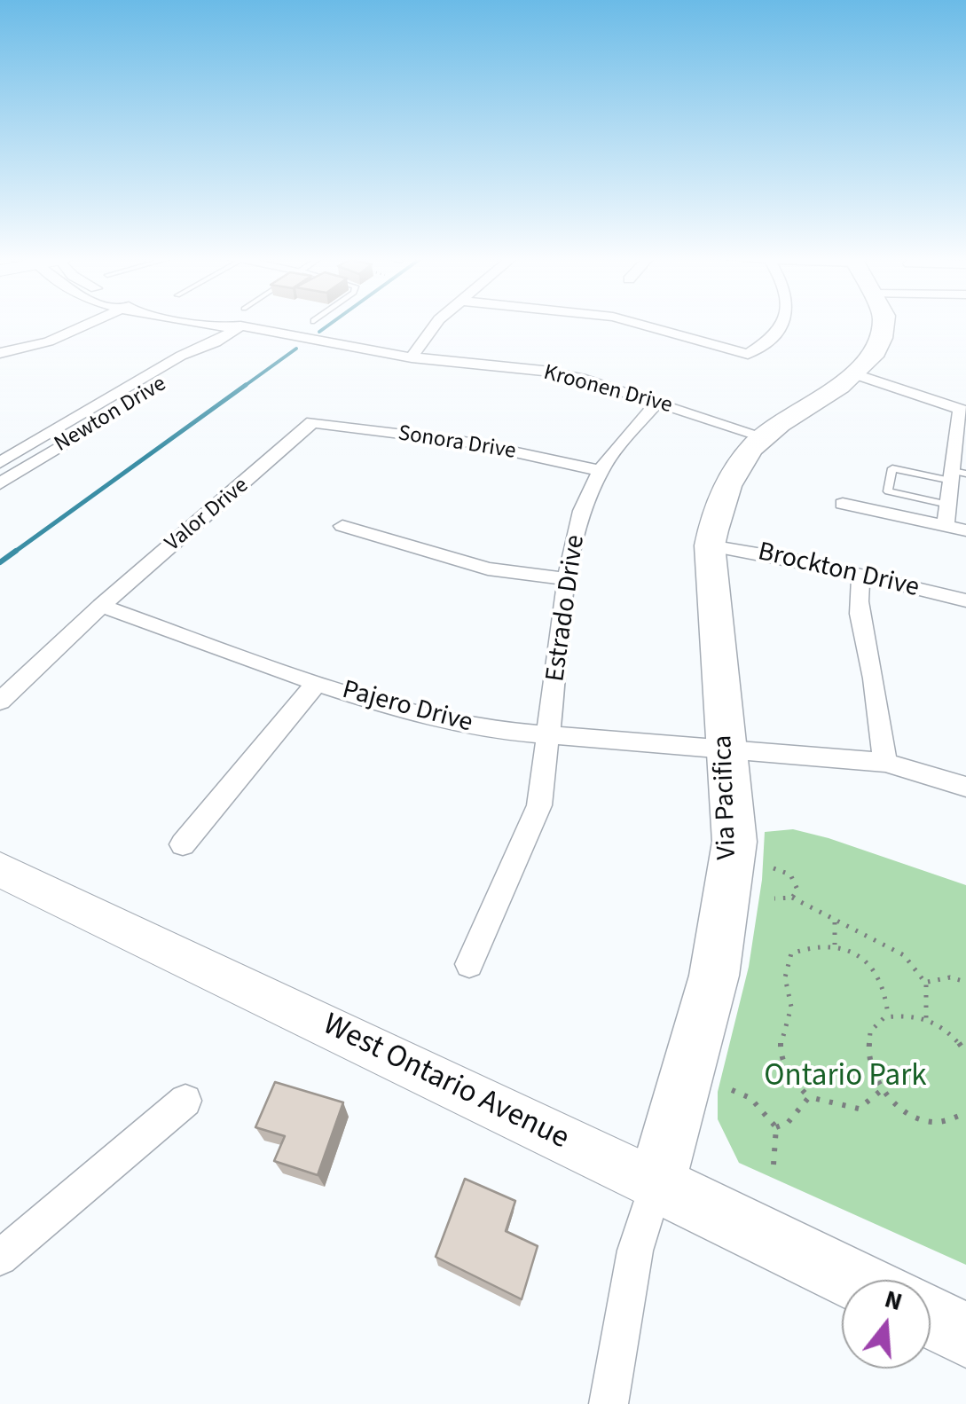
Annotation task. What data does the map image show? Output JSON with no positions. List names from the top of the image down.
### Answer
{
  "streets": {
    "main road": ["Via Pacifica", "West Ontario Avenue"],
    "street": [
      "Kroonen Drive",
      "Newton Drive",
      "Sonora Drive",
      "Valor Drive",
      "Brockton Drive",
      "Estrado Drive",
      "Pajero Drive"
    ]
  },
  "crossings": [
    ["Kroonen Drive", "Newton Drive"],
    ["Kroonen Drive", "Estrado Drive"],
    ["Kroonen Drive", "Via Pacifica"],
    ["Sonora Drive", "Valor Drive"],
    ["Sonora Drive", "Estrado Drive"],
    ["Valor Drive", "Pajero Drive"],
    ["Brockton Drive", "Via Pacifica"],
    ["Estrado Drive", "Pajero Drive"],
    ["Pajero Drive", "Via Pacifica"],
    ["Via Pacifica", "West Ontario Avenue"]
  ],
  "parks": ["Ontario Park"],
  "north": "top"
}
